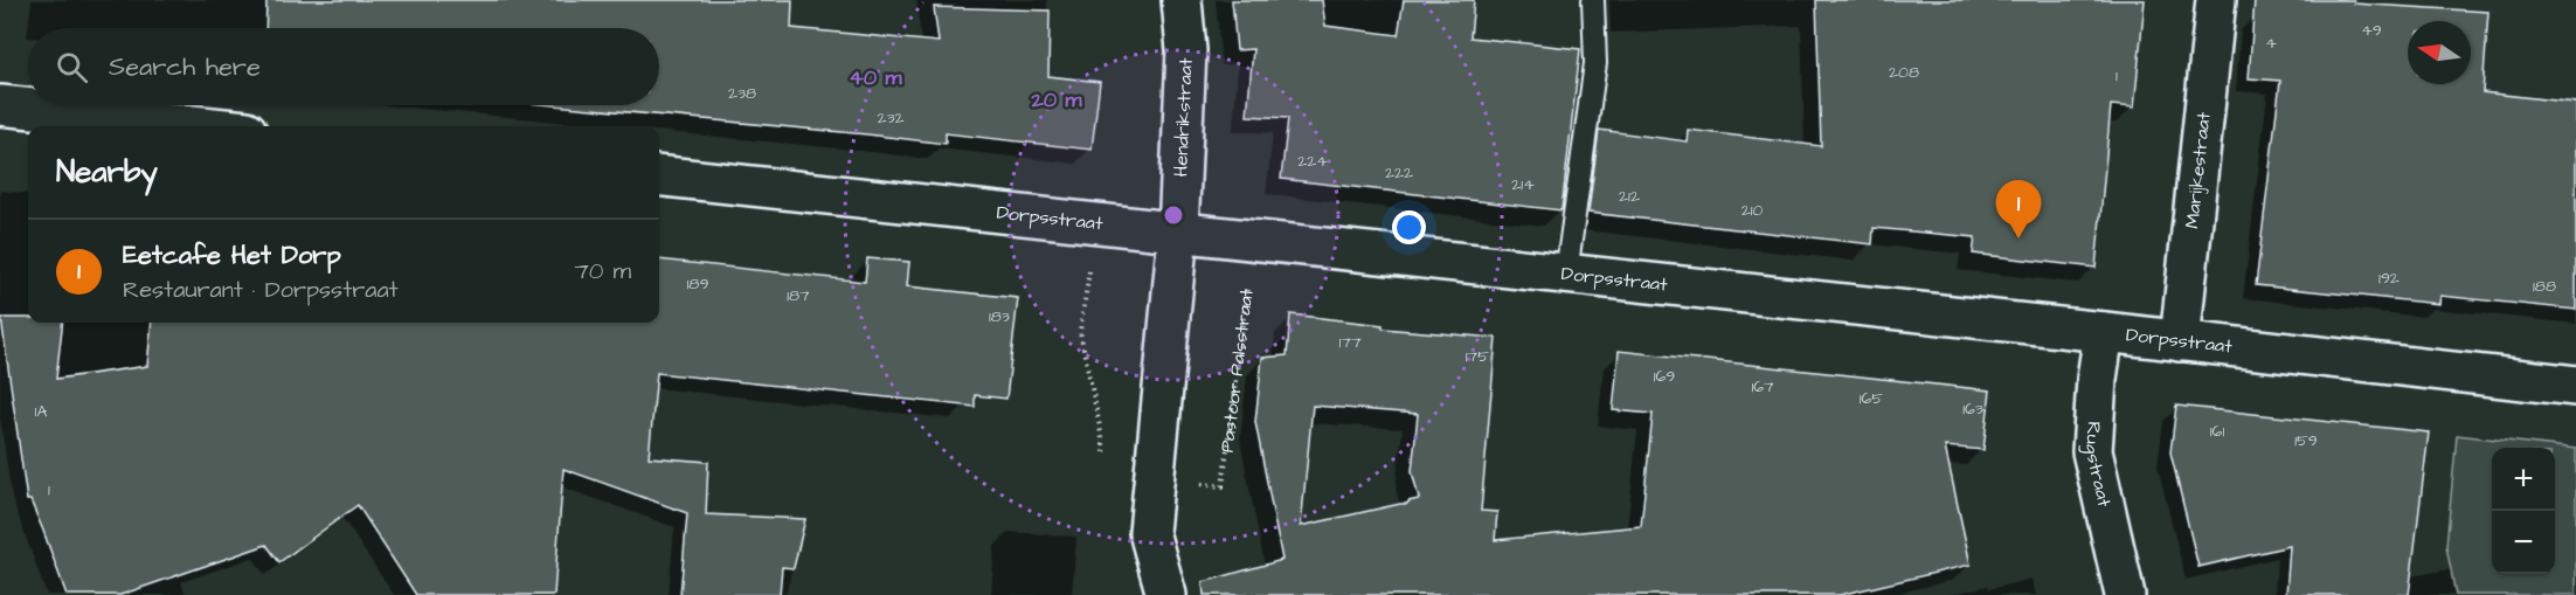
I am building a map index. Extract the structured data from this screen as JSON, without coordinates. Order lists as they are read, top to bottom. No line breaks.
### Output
{"streets":{"street":["Hendrikstraat","Marijkestraat","Dorpsstraat","Rugstraat"],"path":["Pastoor Palsstraat"]},"crossings":[["Hendrikstraat","Dorpsstraat"],["Marijkestraat","Dorpsstraat"],["Dorpsstraat","Pastoor Palsstraat"],["Dorpsstraat","Rugstraat"]],"house_numbers":["49","4","208","1","238","232","224","222","214","212","210","192","189","188","187","183","177","175","169","167","165","163","1A","161","159","1"],"north":"left","page":{"search":"Search here","heading":"Nearby","pins":"1","list":[{"mark":"1","name":"Eetcafe Het Dorp","note":"Restaurant · Dorpsstraat","value":"70 m"}],"map_buttons":["+","−"]},"rings":["40 m","20 m"]}
